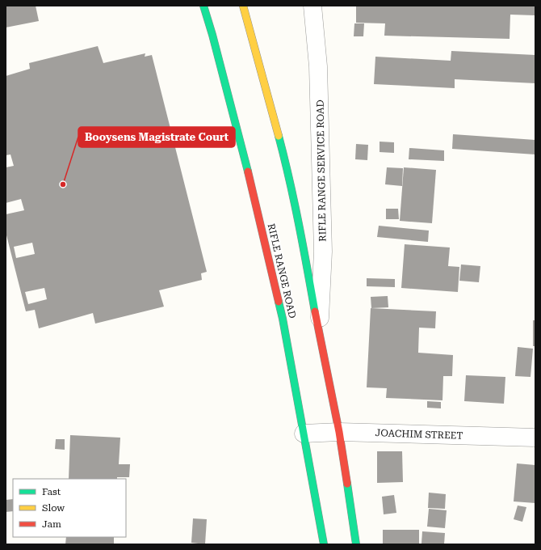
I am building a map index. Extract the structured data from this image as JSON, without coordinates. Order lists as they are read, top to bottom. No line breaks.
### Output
{"streets":{"main road":["RIFLE RANGE ROAD"],"street":["RIFLE RANGE SERVICE ROAD","JOACHIM STREET"]},"crossings":[["RIFLE RANGE ROAD","JOACHIM STREET"]],"places":["Booysens Magistrate Court"],"legend":["Fast","Slow","Jam"]}
